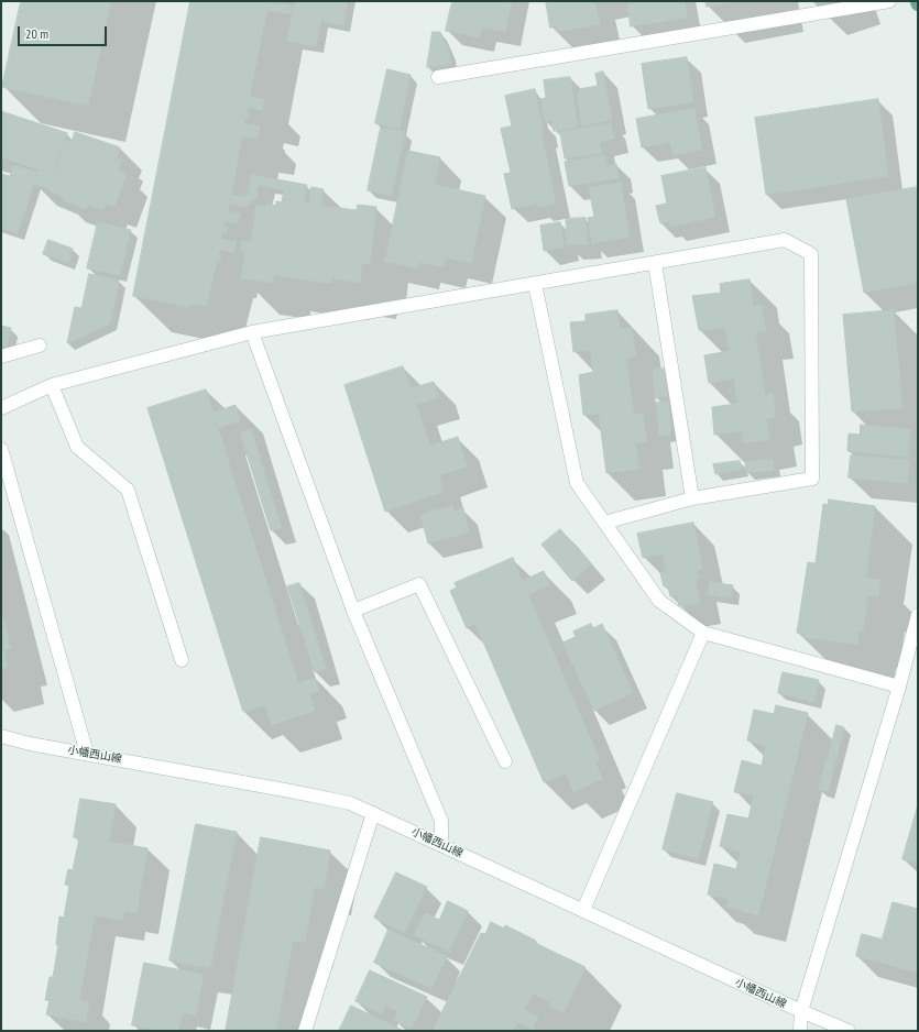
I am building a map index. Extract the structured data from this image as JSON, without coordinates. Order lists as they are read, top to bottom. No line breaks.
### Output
{"streets":{"street":["小幡西山線"]},"scale_bar":"20 m"}
